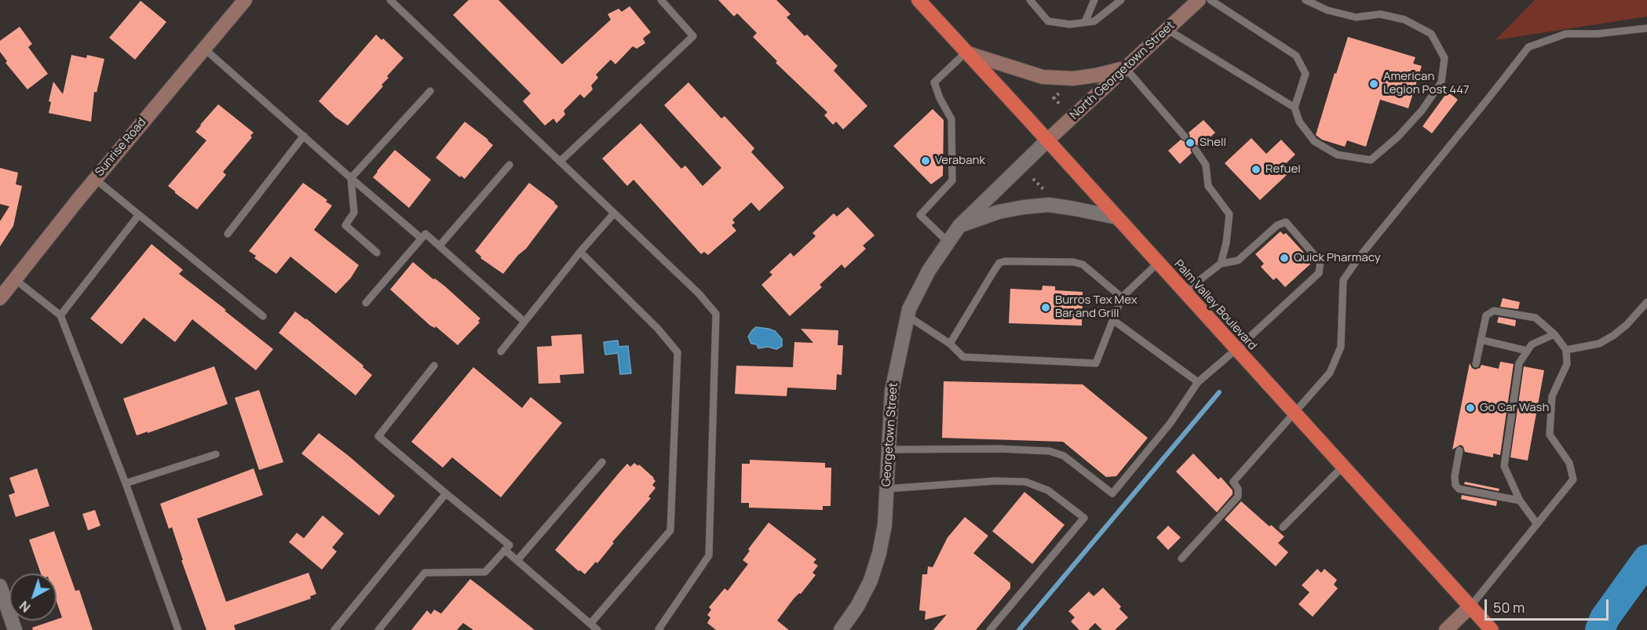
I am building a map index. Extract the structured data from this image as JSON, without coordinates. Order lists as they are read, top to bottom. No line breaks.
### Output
{"streets":{"highway":["Palm Valley Boulevard"],"street":["North Georgetown Street","Sunrise Road","Georgetown Street"]},"crossings":[["North Georgetown Street","Palm Valley Boulevard"],["North Georgetown Street","Georgetown Street"],["Palm Valley Boulevard","Georgetown Street"]],"places":["American Legion Post 447","Shell","Verabank","Refuel","Quick Pharmacy","Burros Tex Mex Bar and Grill","Go Car Wash"],"scale_bar":"50 m","north":"bottom left"}
